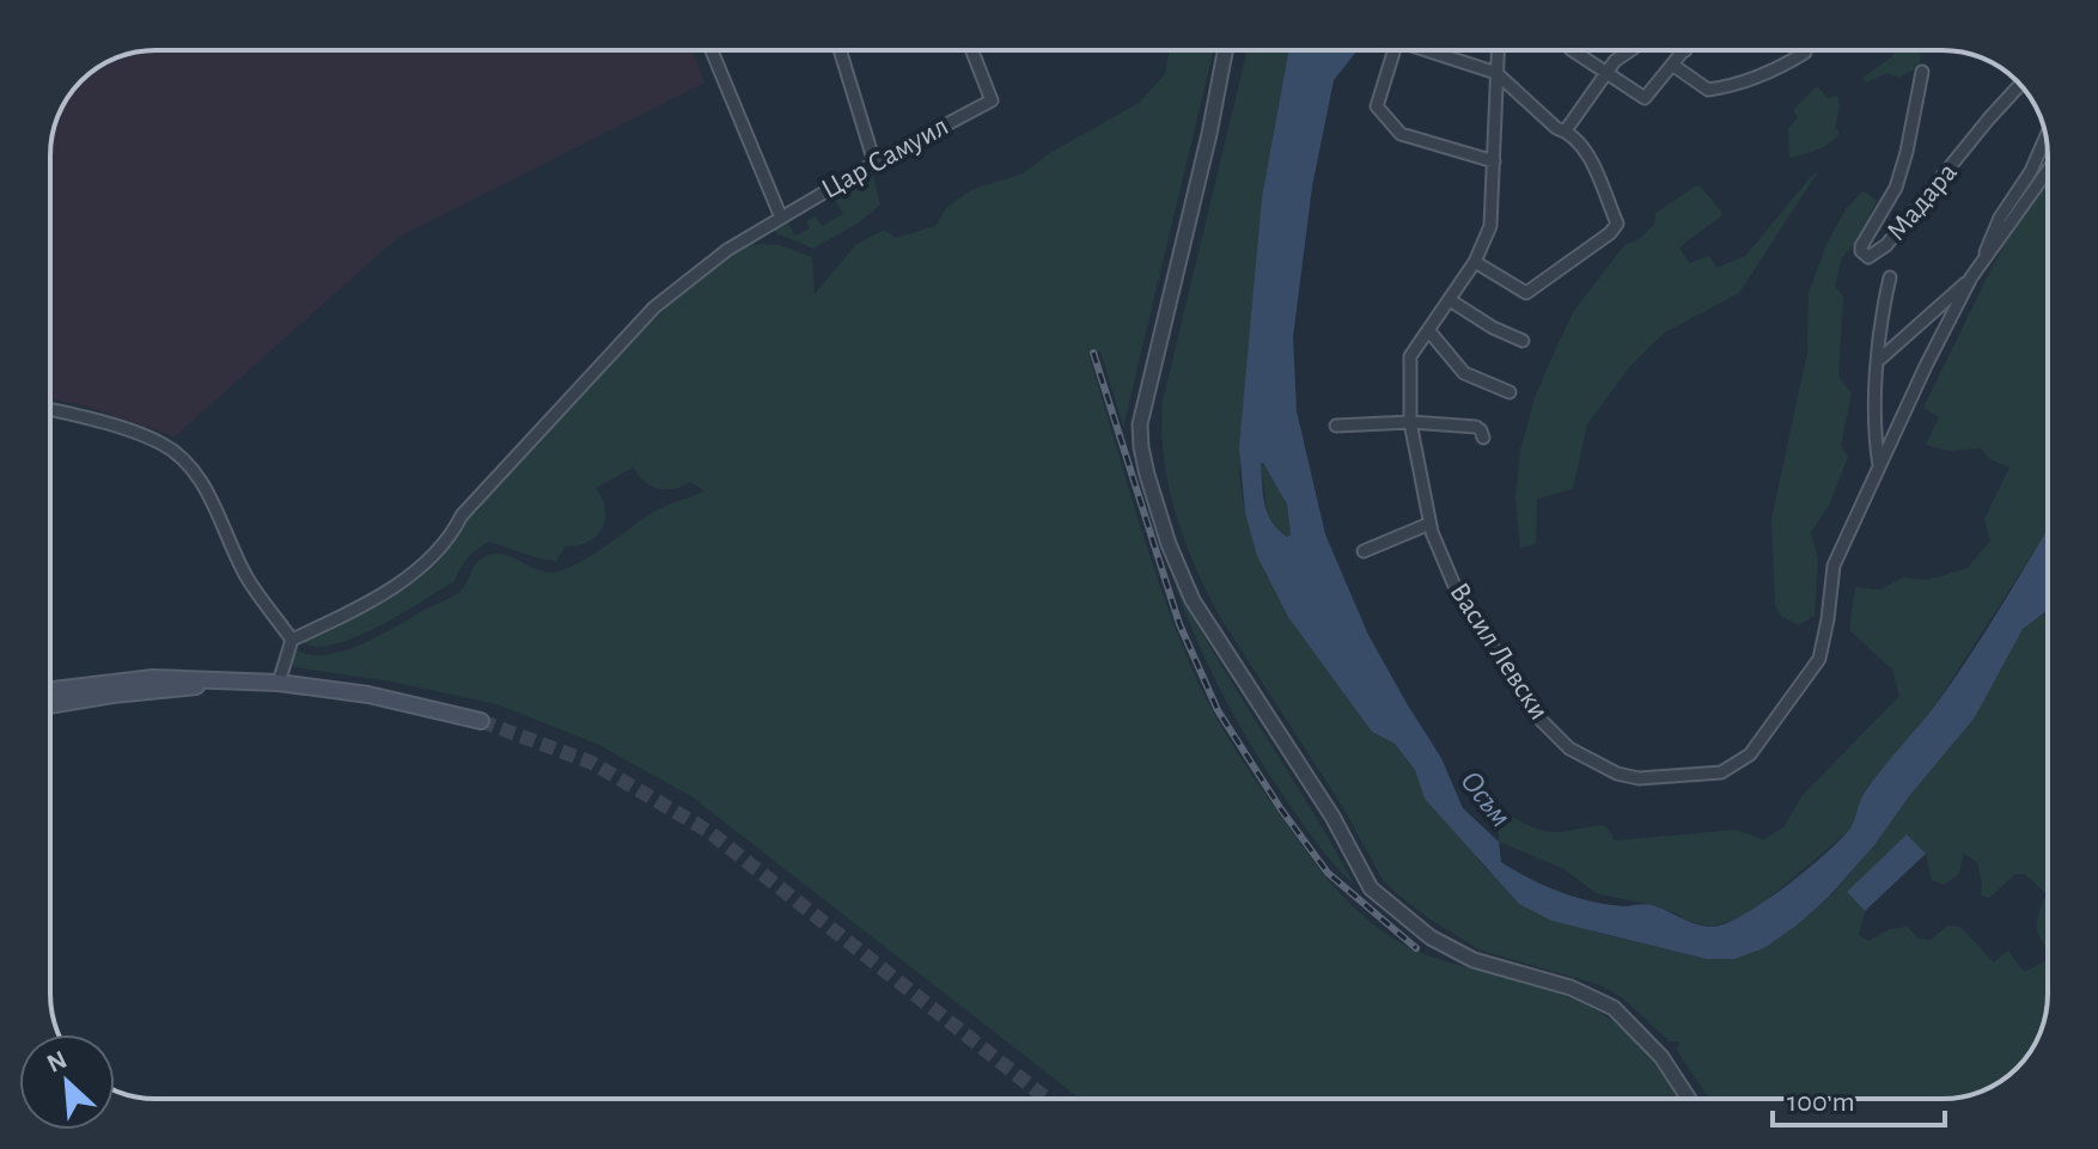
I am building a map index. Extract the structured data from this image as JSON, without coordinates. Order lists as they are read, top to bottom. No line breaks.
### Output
{"streets":{"street":["Цар Самуил","Мадара","Васил Левски"]},"water":["Осъм"],"scale_bar":"100 m","north":"top left"}
